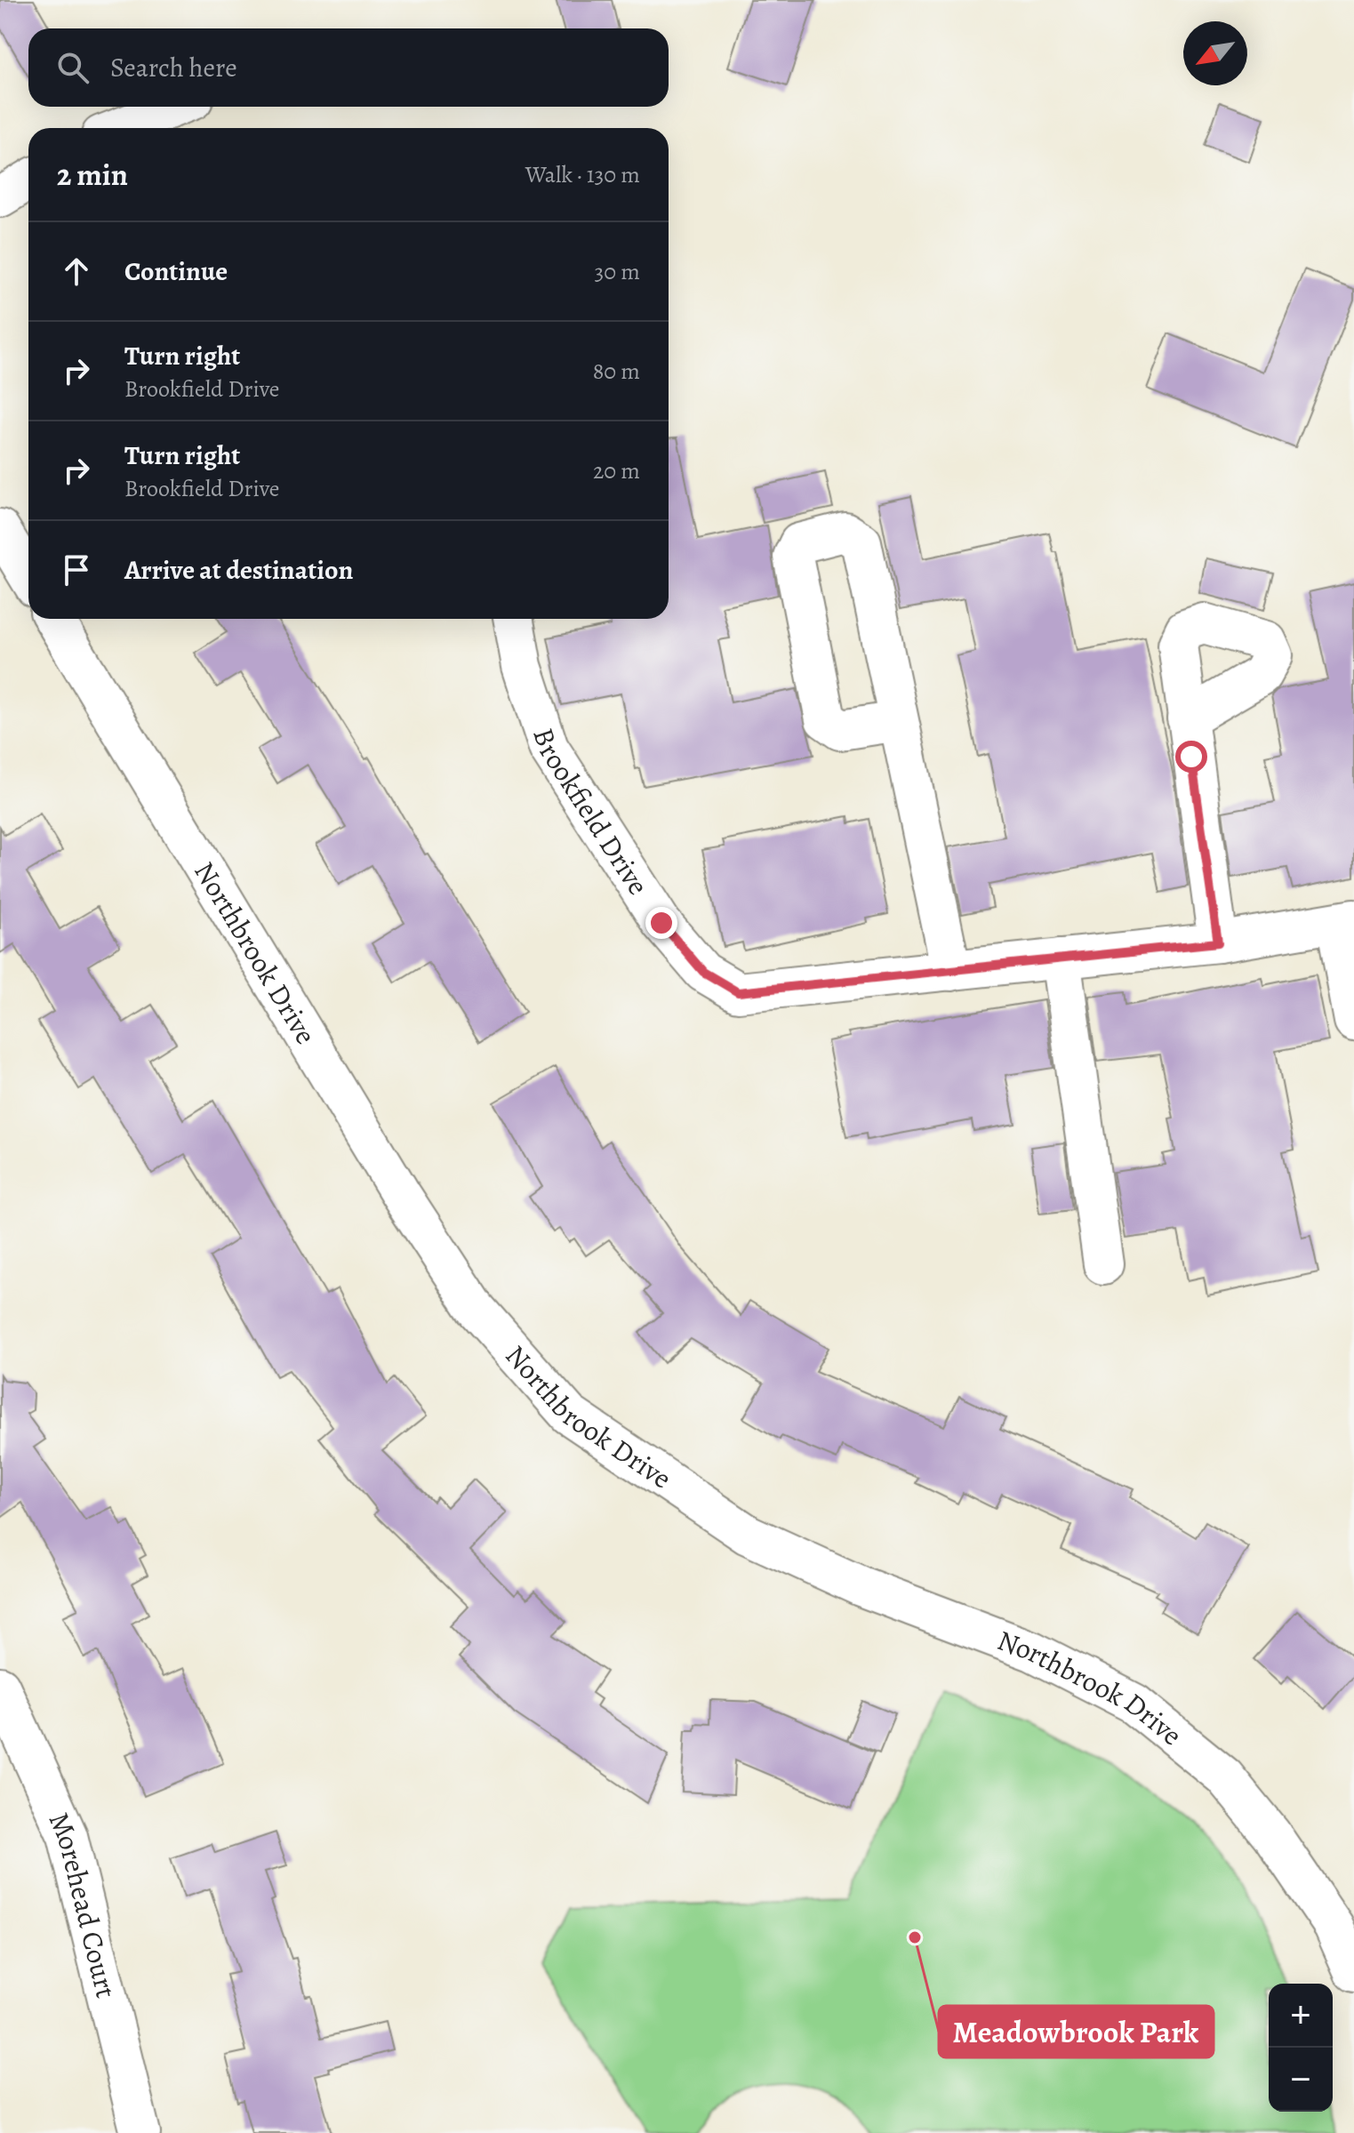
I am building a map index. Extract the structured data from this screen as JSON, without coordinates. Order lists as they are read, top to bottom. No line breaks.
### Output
{"streets":{"street":["Brookfield Drive","Northbrook Drive","Morehead Court"]},"places":["Meadowbrook Park"],"north":"bottom left","page":{"search":"Search here","heading":["2 min","Walk · 130 m"],"list":[["Continue","30 m"],["Turn right","Brookfield Drive","80 m"],["Turn right","Brookfield Drive","20 m"],"Arrive at destination"],"map_buttons":["+","−"]}}
